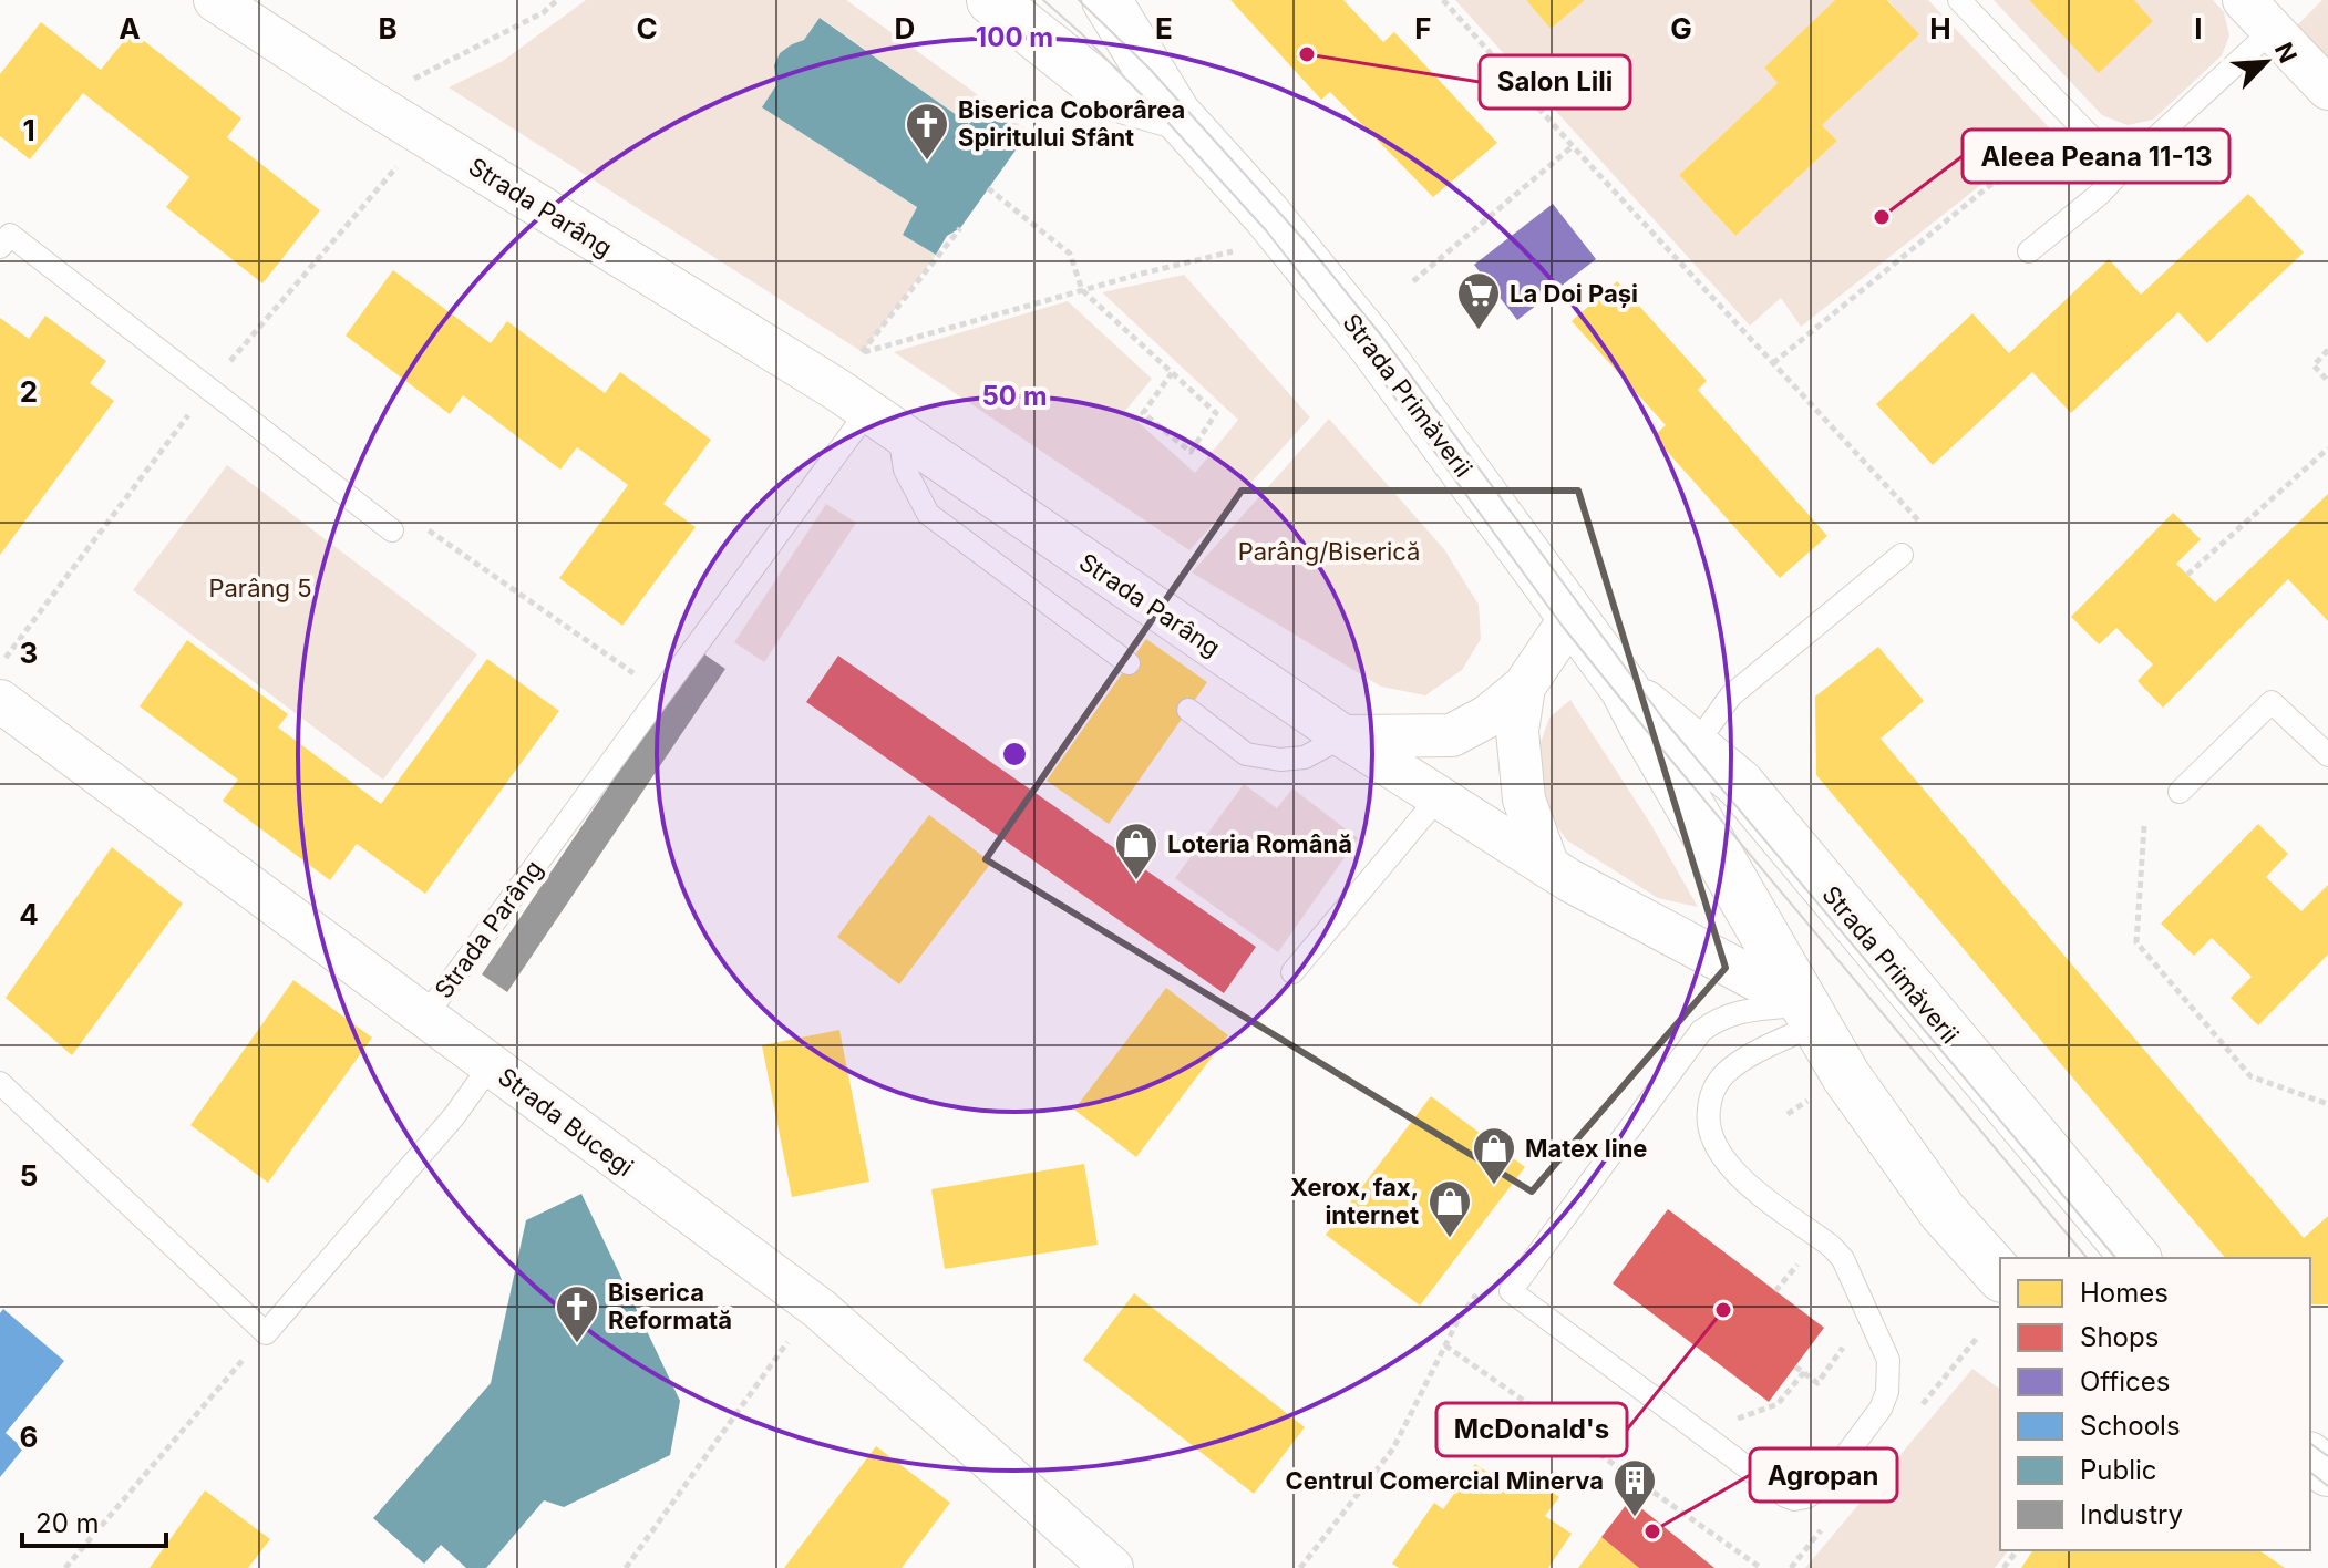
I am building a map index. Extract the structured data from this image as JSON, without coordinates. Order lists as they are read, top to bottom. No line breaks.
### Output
{"streets":{"main road":["Strada Primăverii"],"street":["Strada Parâng","Strada Bucegi"]},"crossings":[["Strada Parâng","Strada Primăverii"],["Strada Parâng","Strada Bucegi"]],"parks":["Parâng/Biserică","Parâng 5"],"places":{"other":["Salon Lili","Aleea Peana 11-13","McDonald's","Agropan"],"church":["Biserica Coborârea Spiritului Sfânt","Biserica Reformată"],"supermarket":["La Doi Pași"],"shop":["Loteria Română","Matex line","Xerox, fax, internet"],"building":["Centrul Comercial Minerva"]},"legend":["Homes","Shops","Offices","Schools","Public","Industry"],"scale_bar":"20 m","north":"top right","grid":{"columns":["A","B","C","D","E","F","G","H","I"],"rows":["1","2","3","4","5","6"]},"rings":["100 m","50 m"]}
